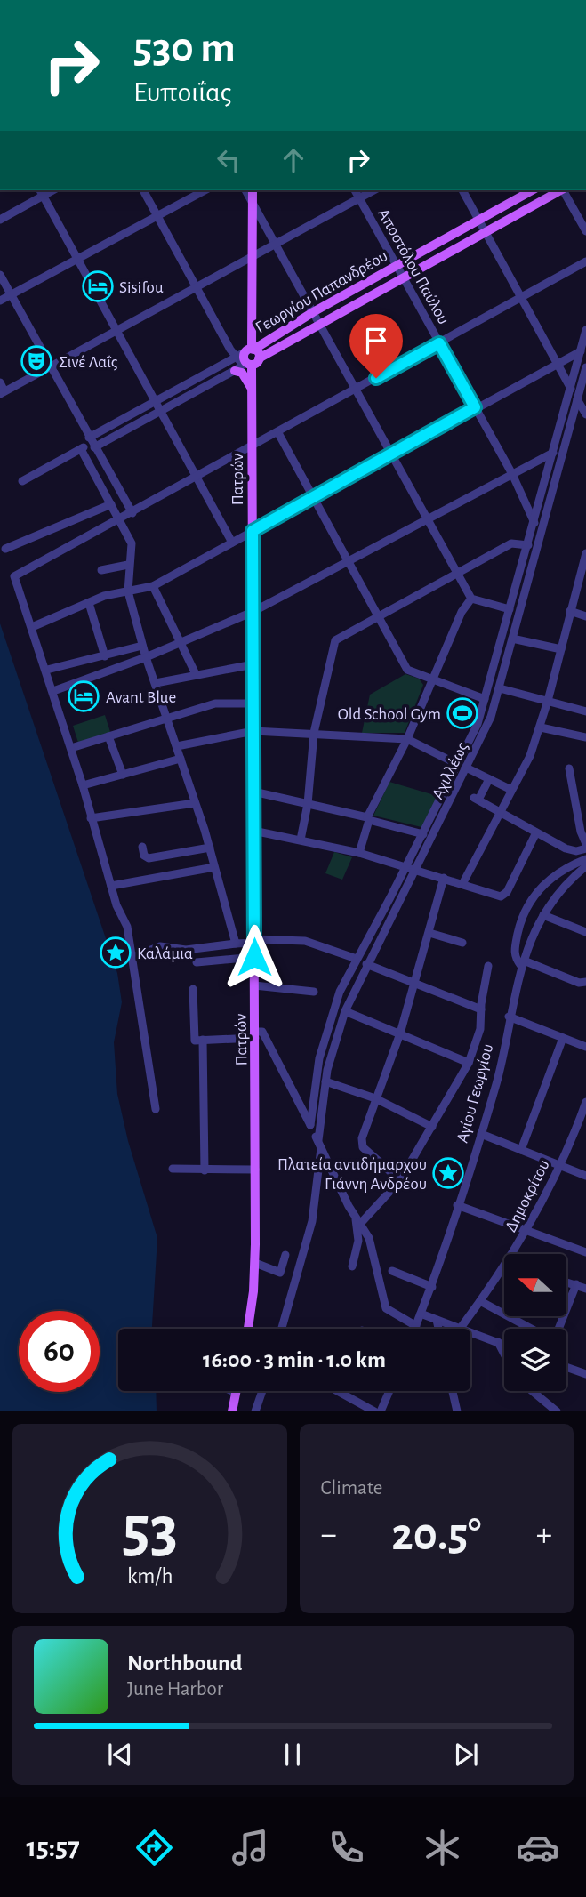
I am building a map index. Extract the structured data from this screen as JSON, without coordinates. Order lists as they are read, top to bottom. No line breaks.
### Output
{"streets":{"main road":["Γεωργίου Παπανδρέου","Πατρών"],"street":["Αποστόλου Παύλου","Αχιλλέως","Αγίου Γεωργίου","Δημοκρίτου"]},"crossings":[["Αποστόλου Παύλου","Γεωργίου Παπανδρέου"],["Αποστόλου Παύλου","Αχιλλέως"],["Γεωργίου Παπανδρέου","Πατρών"]],"places":{"hotel":["Sisifou","Avant Blue"],"theatre":["Σινέ Λαΐς"],"sports":["Old School Gym"],"place":["Καλάμια","Πλατεία αντιδήμαρχου Γιάννη Ανδρέου"]},"north":"left","page":{"turn":["530 m","Ευποιΐας"],"limit":"60","trip":"16:00 · 3 min · 1.0 km","tile":"Climate","heat":["−","20.5°","+"],"song":["Northbound","June Harbor"],"tabs":"15:57","gauge":["53","km/h"]}}
